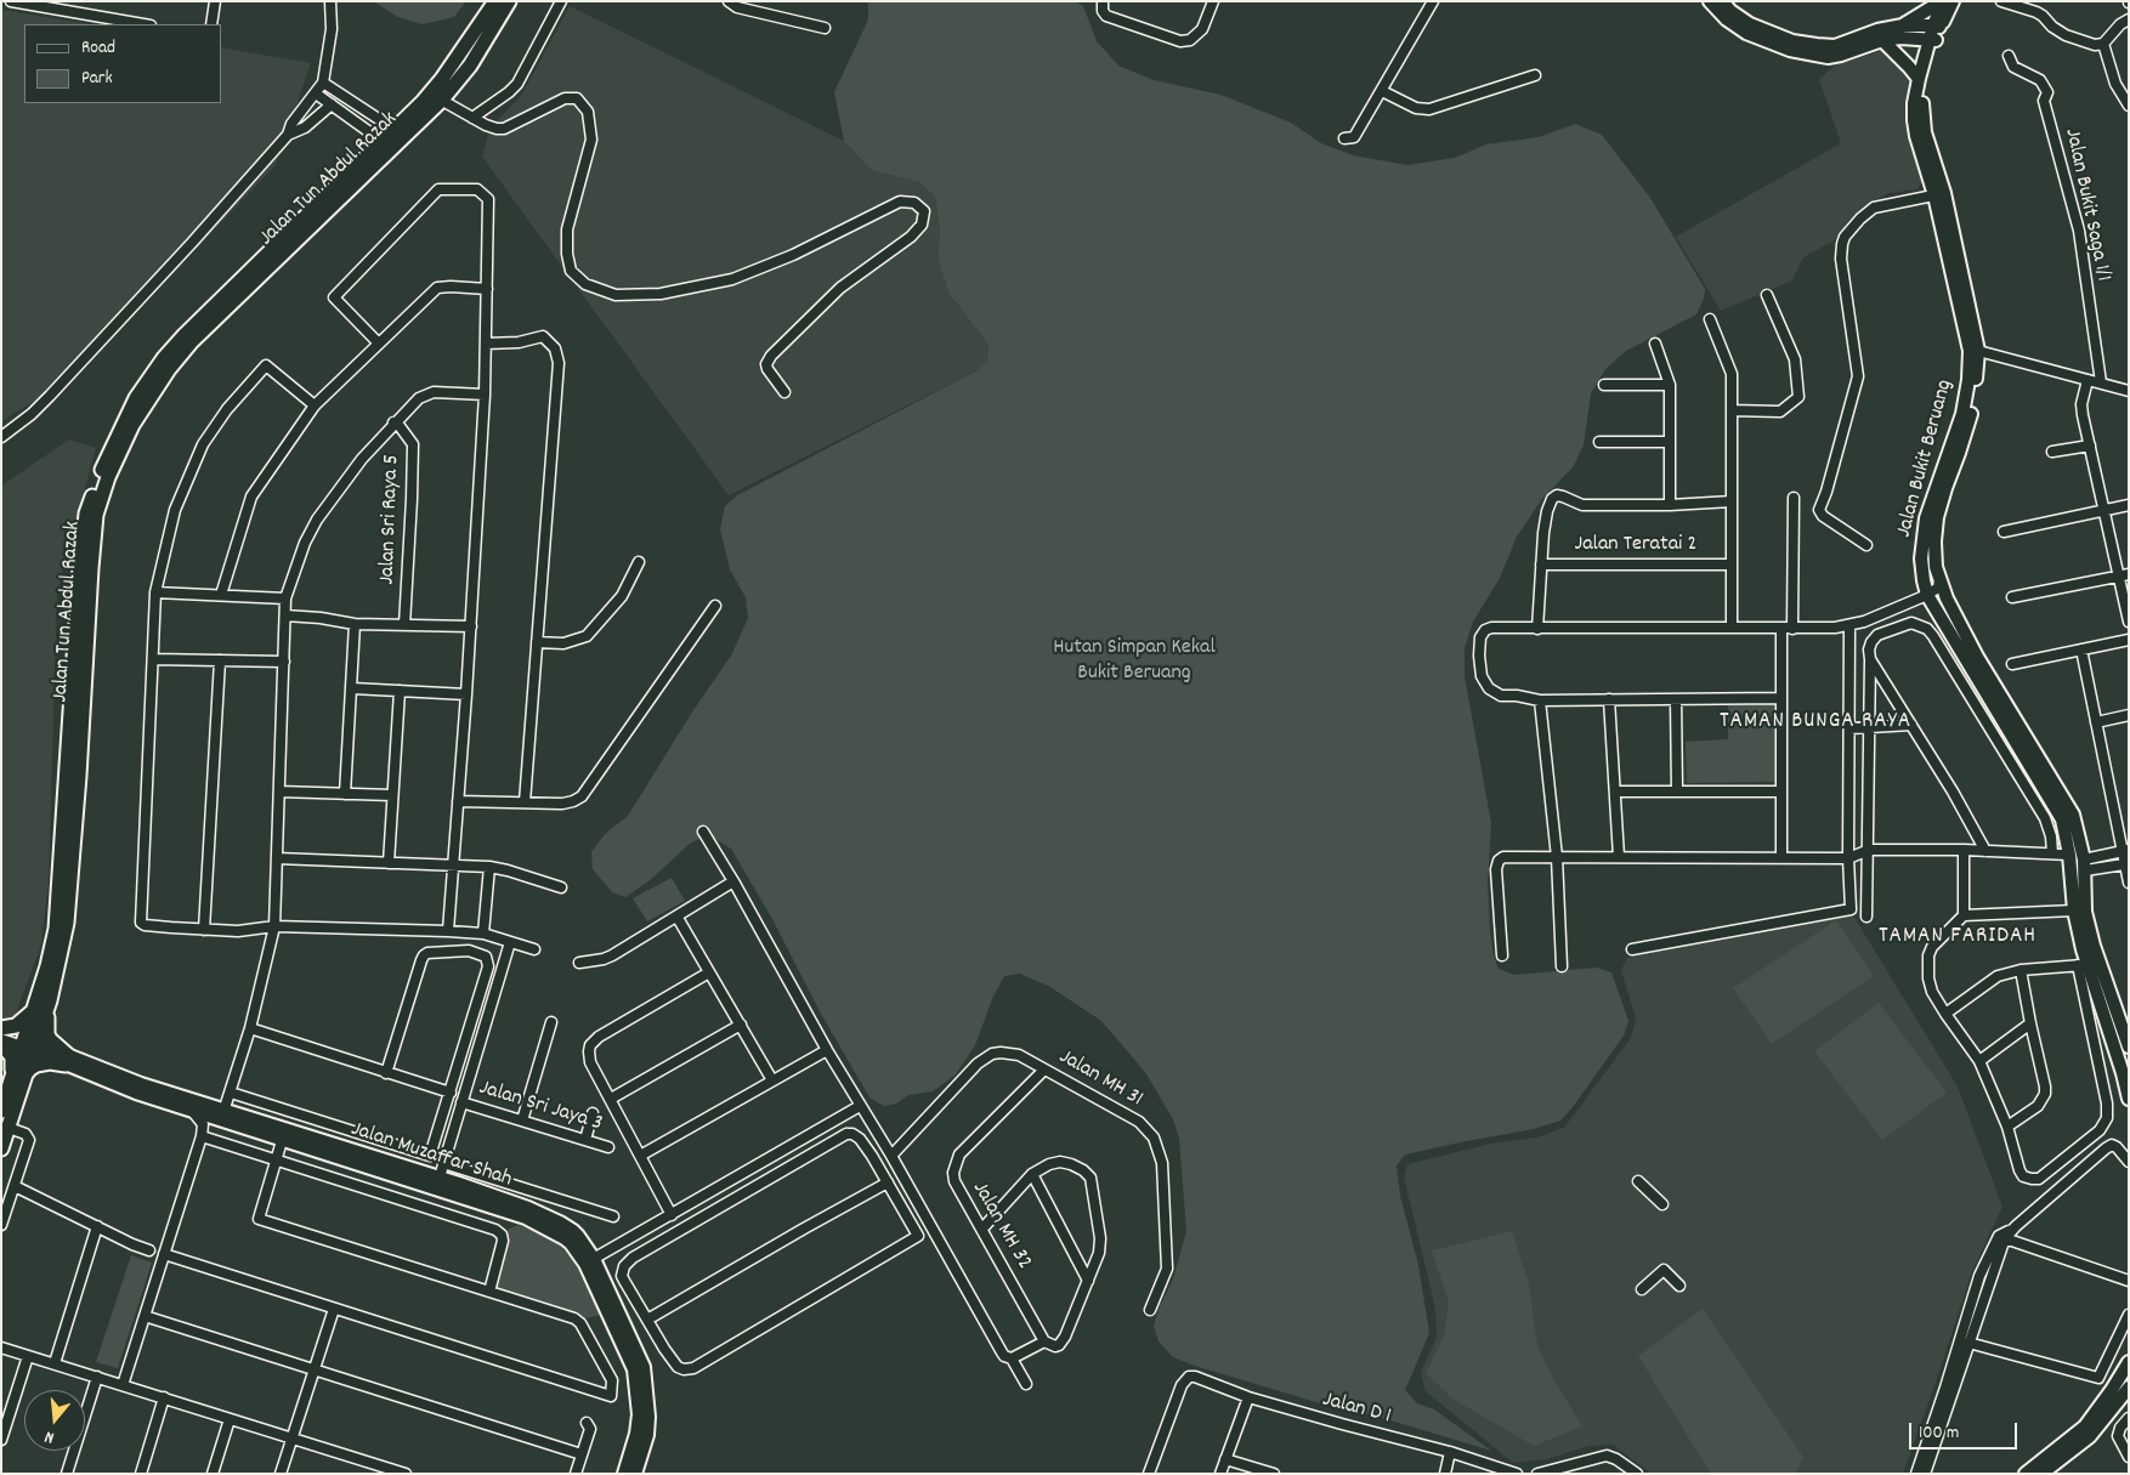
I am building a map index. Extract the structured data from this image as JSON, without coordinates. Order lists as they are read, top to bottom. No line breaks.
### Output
{"streets":{"highway":["Jalan Tun Abdul Razak"],"main road":["Jalan Bukit Beruang","Jalan Muzaffar Shah"],"street":["Jalan Bukit Saga 1/1","Jalan Sri Raya 5","Jalan Teratai 2","Jalan MH 31","Jalan Sri Jaya 3","Jalan MH 32","Jalan D 1"]},"crossings":[["Jalan Tun Abdul Razak","Jalan Muzaffar Shah"],["Jalan MH 31","Jalan MH 32"]],"districts":["TAMAN BUNGA RAYA","TAMAN FARIDAH"],"parks":["Hutan Simpan Kekal Bukit Beruang"],"legend":["Road","Park"],"scale_bar":"100 m","north":"bottom"}
